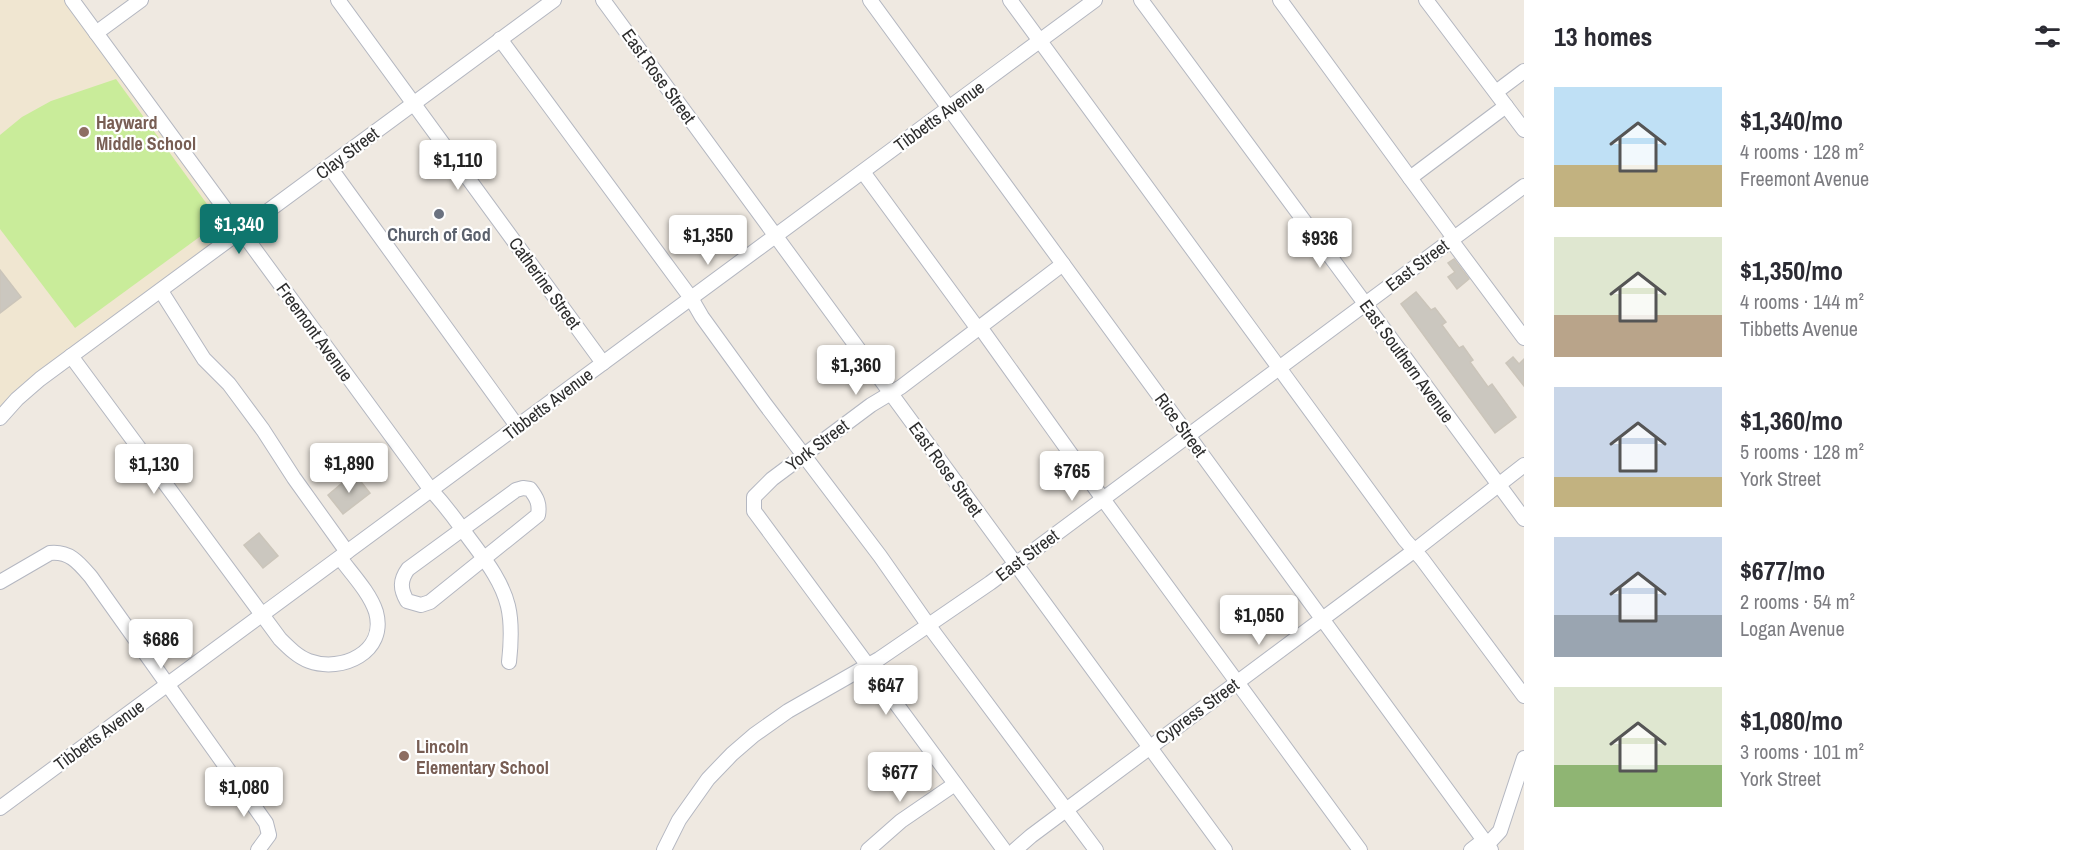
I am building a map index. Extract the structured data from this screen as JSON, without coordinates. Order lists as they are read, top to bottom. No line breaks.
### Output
{"streets":{"street":["East Rose Street","Tibbetts Avenue","Clay Street","East Street","Catherine Street","Freemont Avenue","East Southern Avenue","Rice Street","York Street","Cypress Street"]},"crossings":[["East Rose Street","Tibbetts Avenue"],["East Rose Street","East Street"],["East Rose Street","York Street"],["East Rose Street","Cypress Street"],["Tibbetts Avenue","Catherine Street"],["Tibbetts Avenue","Freemont Avenue"],["Tibbetts Avenue","Rice Street"],["Clay Street","Catherine Street"],["Clay Street","Freemont Avenue"],["East Street","East Southern Avenue"],["East Street","Rice Street"],["East Street","York Street"],["East Southern Avenue","Cypress Street"],["Rice Street","York Street"],["Rice Street","Cypress Street"]],"places":["Hayward Middle School","Church of God","Lincoln Elementary School"],"page":{"heading":"13 homes","list":[{"name":"$1,340/mo","note":"4 rooms · 128 m² · Freemont Avenue"},{"name":"$1,350/mo","note":"4 rooms · 144 m² · Tibbetts Avenue"},{"name":"$1,360/mo","note":"5 rooms · 128 m² · York Street"},{"name":"$677/mo","note":"2 rooms · 54 m² · Logan Avenue"},{"name":"$1,080/mo","note":"3 rooms · 101 m² · York Street"}],"price":["$1,110","$1,340","$1,350","$936","$1,360","$1,890","$1,130","$765","$1,050","$686","$647","$677","$1,080"]}}
